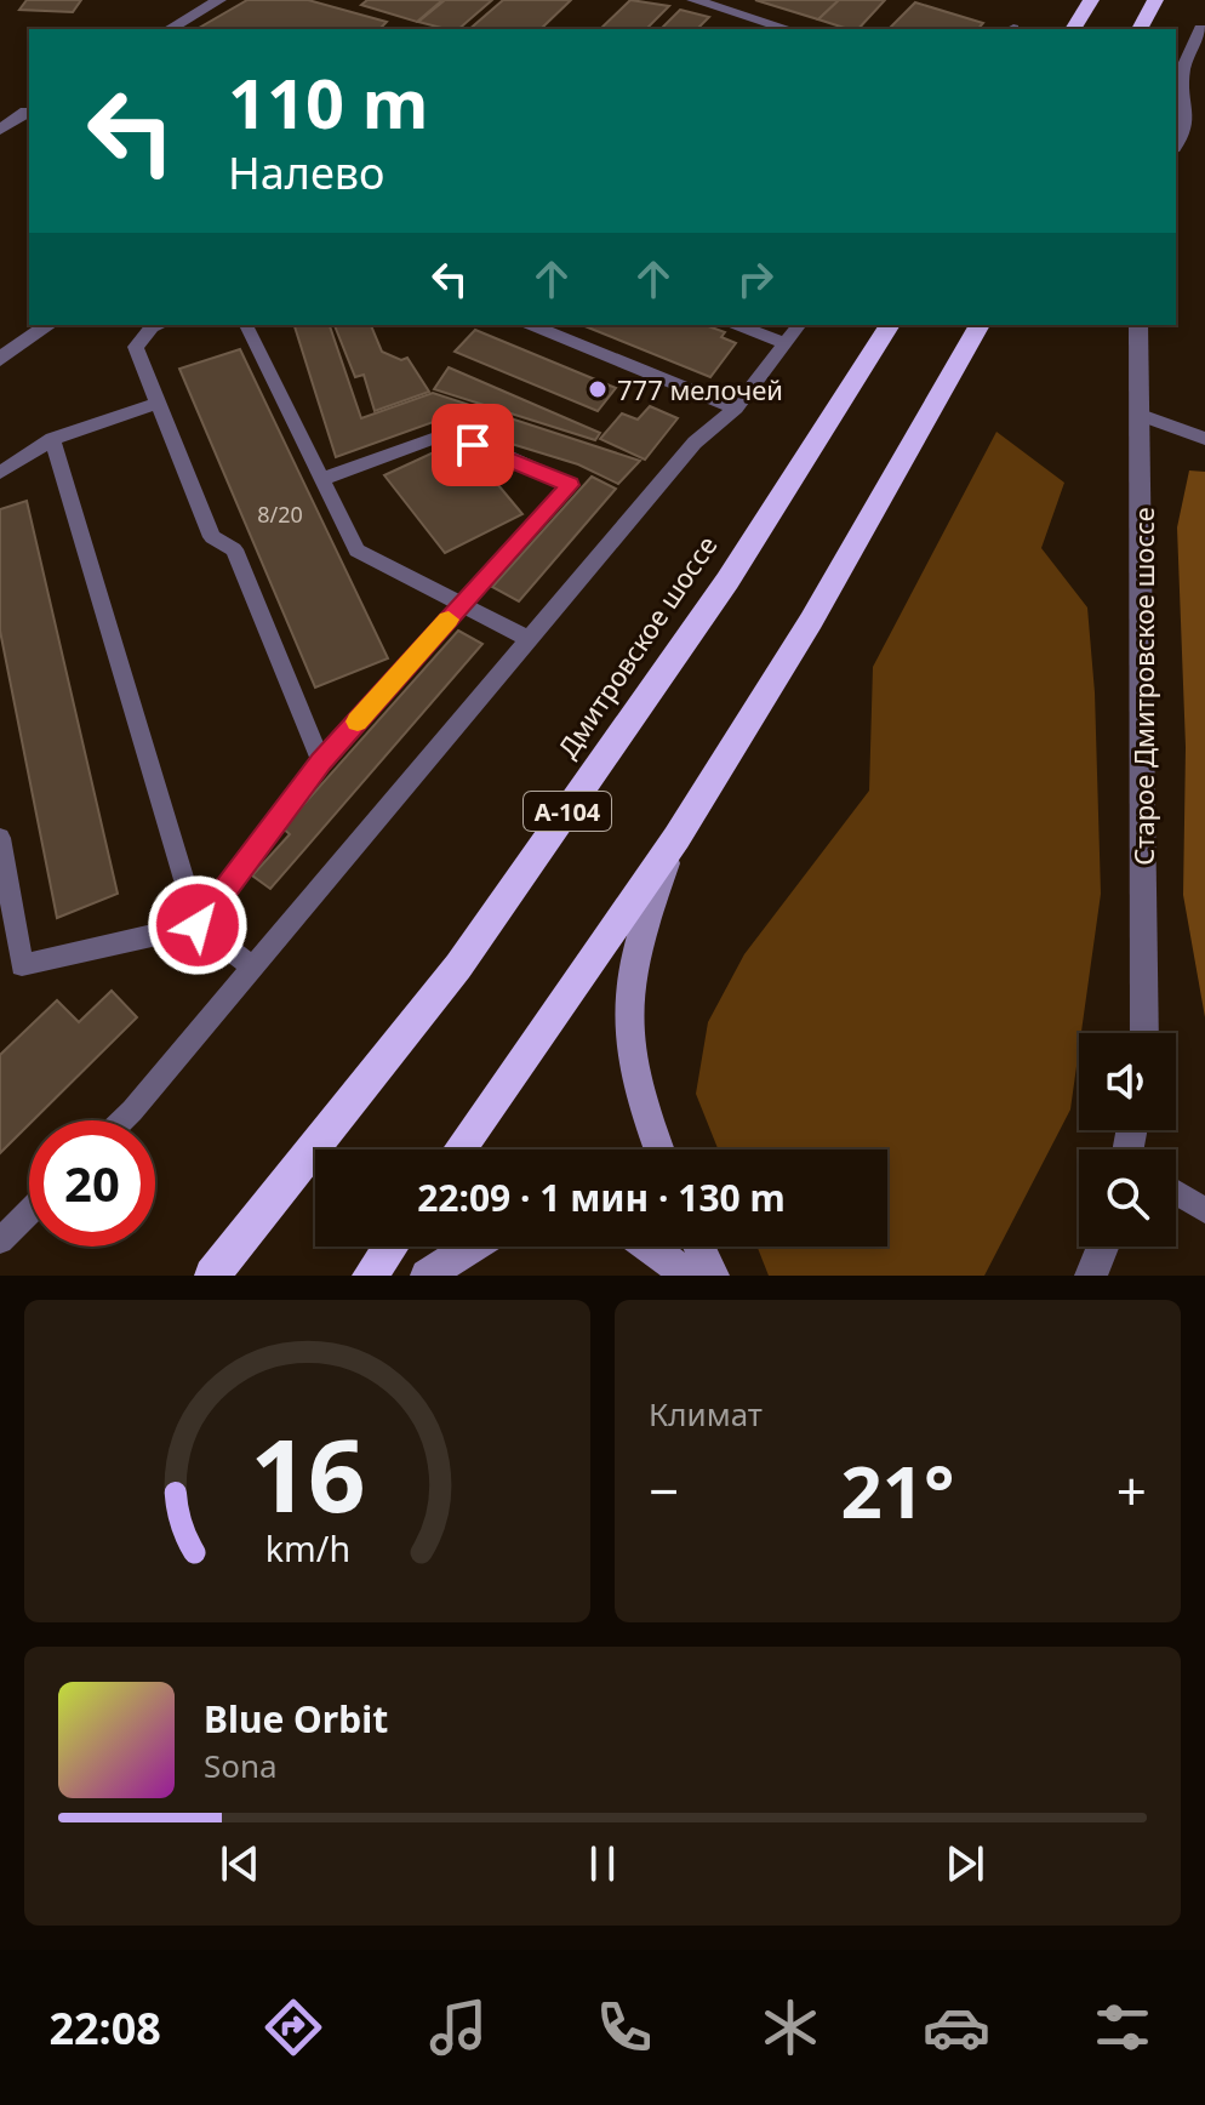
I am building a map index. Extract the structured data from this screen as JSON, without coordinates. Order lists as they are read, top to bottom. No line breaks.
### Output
{"streets":{"highway":["Дмитровское шоссе","А-104"],"street":["Старое Дмитровское шоссе"]},"places":["777 мелочей"],"house_numbers":["8/20"],"page":{"turn":["110 m","Налево"],"limit":"20","trip":"22:09 · 1 мин · 130 m","tile":"Климат","heat":["−","21°","+"],"song":["Blue Orbit","Sona"],"tabs":"22:08","gauge":["16","km/h"]}}
